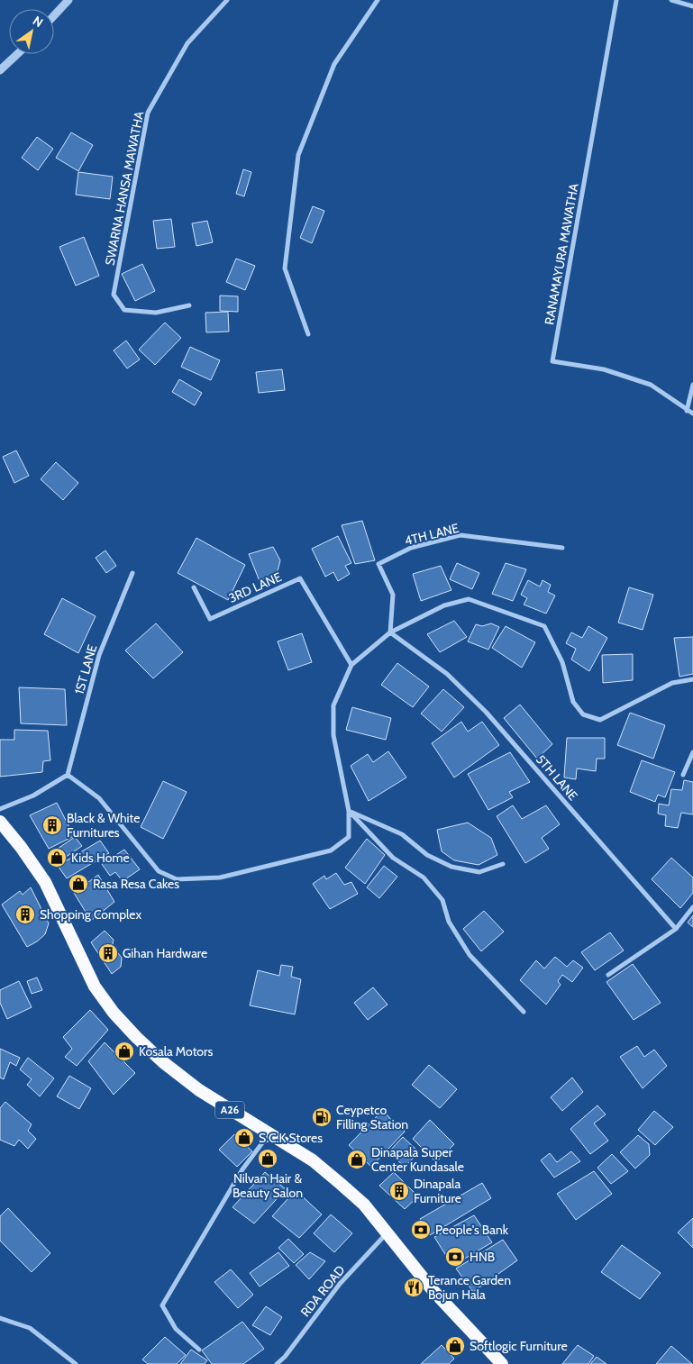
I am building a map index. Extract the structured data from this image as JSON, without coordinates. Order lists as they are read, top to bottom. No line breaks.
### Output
{"streets":{"highway":["A26"],"street":["SWARNA HANSA MAWATHA","RANAMAYURA MAWATHA","4TH LANE","3RD LANE","1ST LANE","5TH LANE","RDA ROAD"]},"crossings":[["4TH LANE","5TH LANE"],["A26","RDA ROAD"]],"places":{"building":["Black & White Furnitures","Shopping Complex","Gihan Hardware","Dinapala Furniture"],"shop":["Kids Home","Rasa Resa Cakes","Kosala Motors","S.C.K Stores","Nilvan Hair & Beauty Salon","Dinapala Super Center Kundasale","Softlogic Furniture"],"fuel station":["Ceypetco Filling Station"],"bank":["People's Bank","HNB"],"restaurant":["Terance Garden Bojun Hala"]},"north":"top right"}
